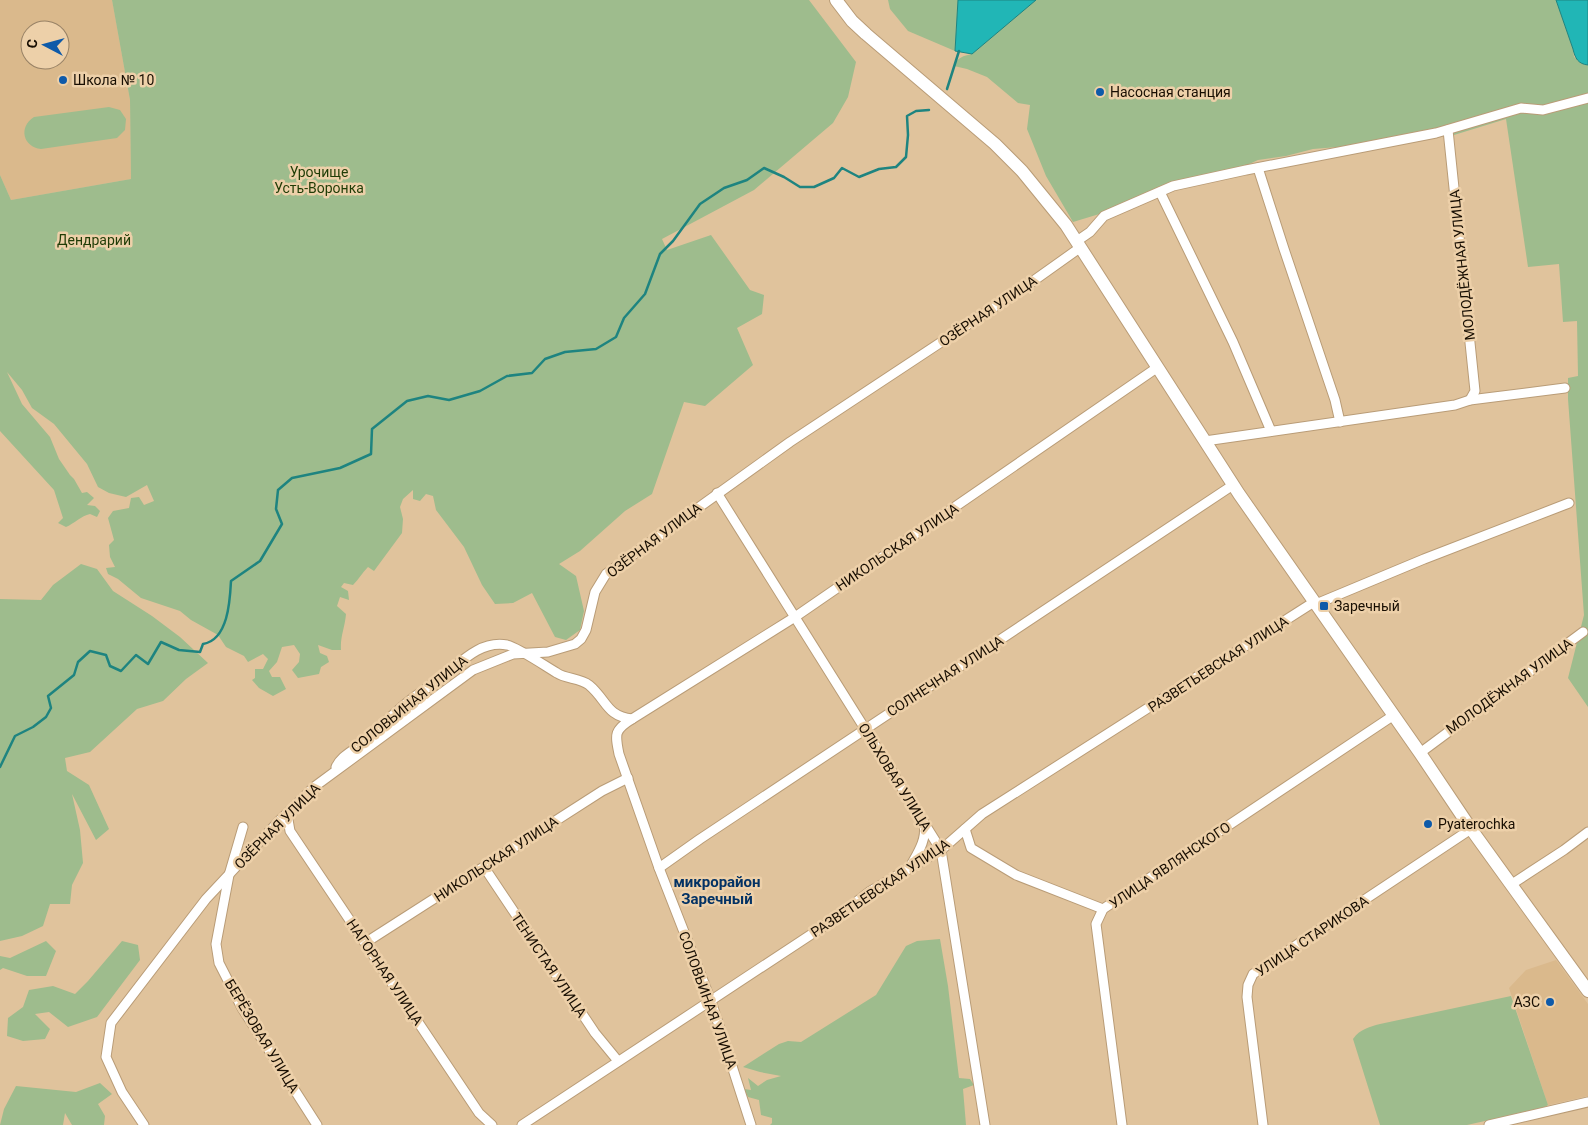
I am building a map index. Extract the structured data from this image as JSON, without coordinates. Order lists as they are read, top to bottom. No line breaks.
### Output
{"streets":{"street":["МОЛОДЁЖНАЯ УЛИЦА","ОЗЁРНАЯ УЛИЦА","НИКОЛЬСКАЯ УЛИЦА","РАЗВЕТЬЕВСКАЯ УЛИЦА","СОЛНЕЧНАЯ УЛИЦА","СОЛОВЬИНАЯ УЛИЦА","ОЛЬХОВАЯ УЛИЦА","УЛИЦА ЯВЛЯНСКОГО","УЛИЦА СТАРИКОВА","ТЕНИСТАЯ УЛИЦА","НАГОРНАЯ УЛИЦА","БЕРЁЗОВАЯ УЛИЦА"]},"crossings":[["ОЗЁРНАЯ УЛИЦА","СОЛОВЬИНАЯ УЛИЦА"],["ОЗЁРНАЯ УЛИЦА","ОЛЬХОВАЯ УЛИЦА"],["ОЗЁРНАЯ УЛИЦА","НАГОРНАЯ УЛИЦА"],["ОЗЁРНАЯ УЛИЦА","БЕРЁЗОВАЯ УЛИЦА"],["НИКОЛЬСКАЯ УЛИЦА","СОЛОВЬИНАЯ УЛИЦА"],["НИКОЛЬСКАЯ УЛИЦА","ОЛЬХОВАЯ УЛИЦА"],["НИКОЛЬСКАЯ УЛИЦА","ТЕНИСТАЯ УЛИЦА"],["НИКОЛЬСКАЯ УЛИЦА","НАГОРНАЯ УЛИЦА"],["РАЗВЕТЬЕВСКАЯ УЛИЦА","СОЛОВЬИНАЯ УЛИЦА"],["РАЗВЕТЬЕВСКАЯ УЛИЦА","ОЛЬХОВАЯ УЛИЦА"],["РАЗВЕТЬЕВСКАЯ УЛИЦА","ТЕНИСТАЯ УЛИЦА"],["СОЛНЕЧНАЯ УЛИЦА","СОЛОВЬИНАЯ УЛИЦА"],["СОЛНЕЧНАЯ УЛИЦА","ОЛЬХОВАЯ УЛИЦА"]],"districts":["микрорайон Заречный"],"parks":["Урочище Усть-Воронка","Дендрарий"],"places":{"other":["Школа № 10","Насосная станция","Pyaterochka","АЗС"],"transit":["Заречный"]},"north":"left"}
